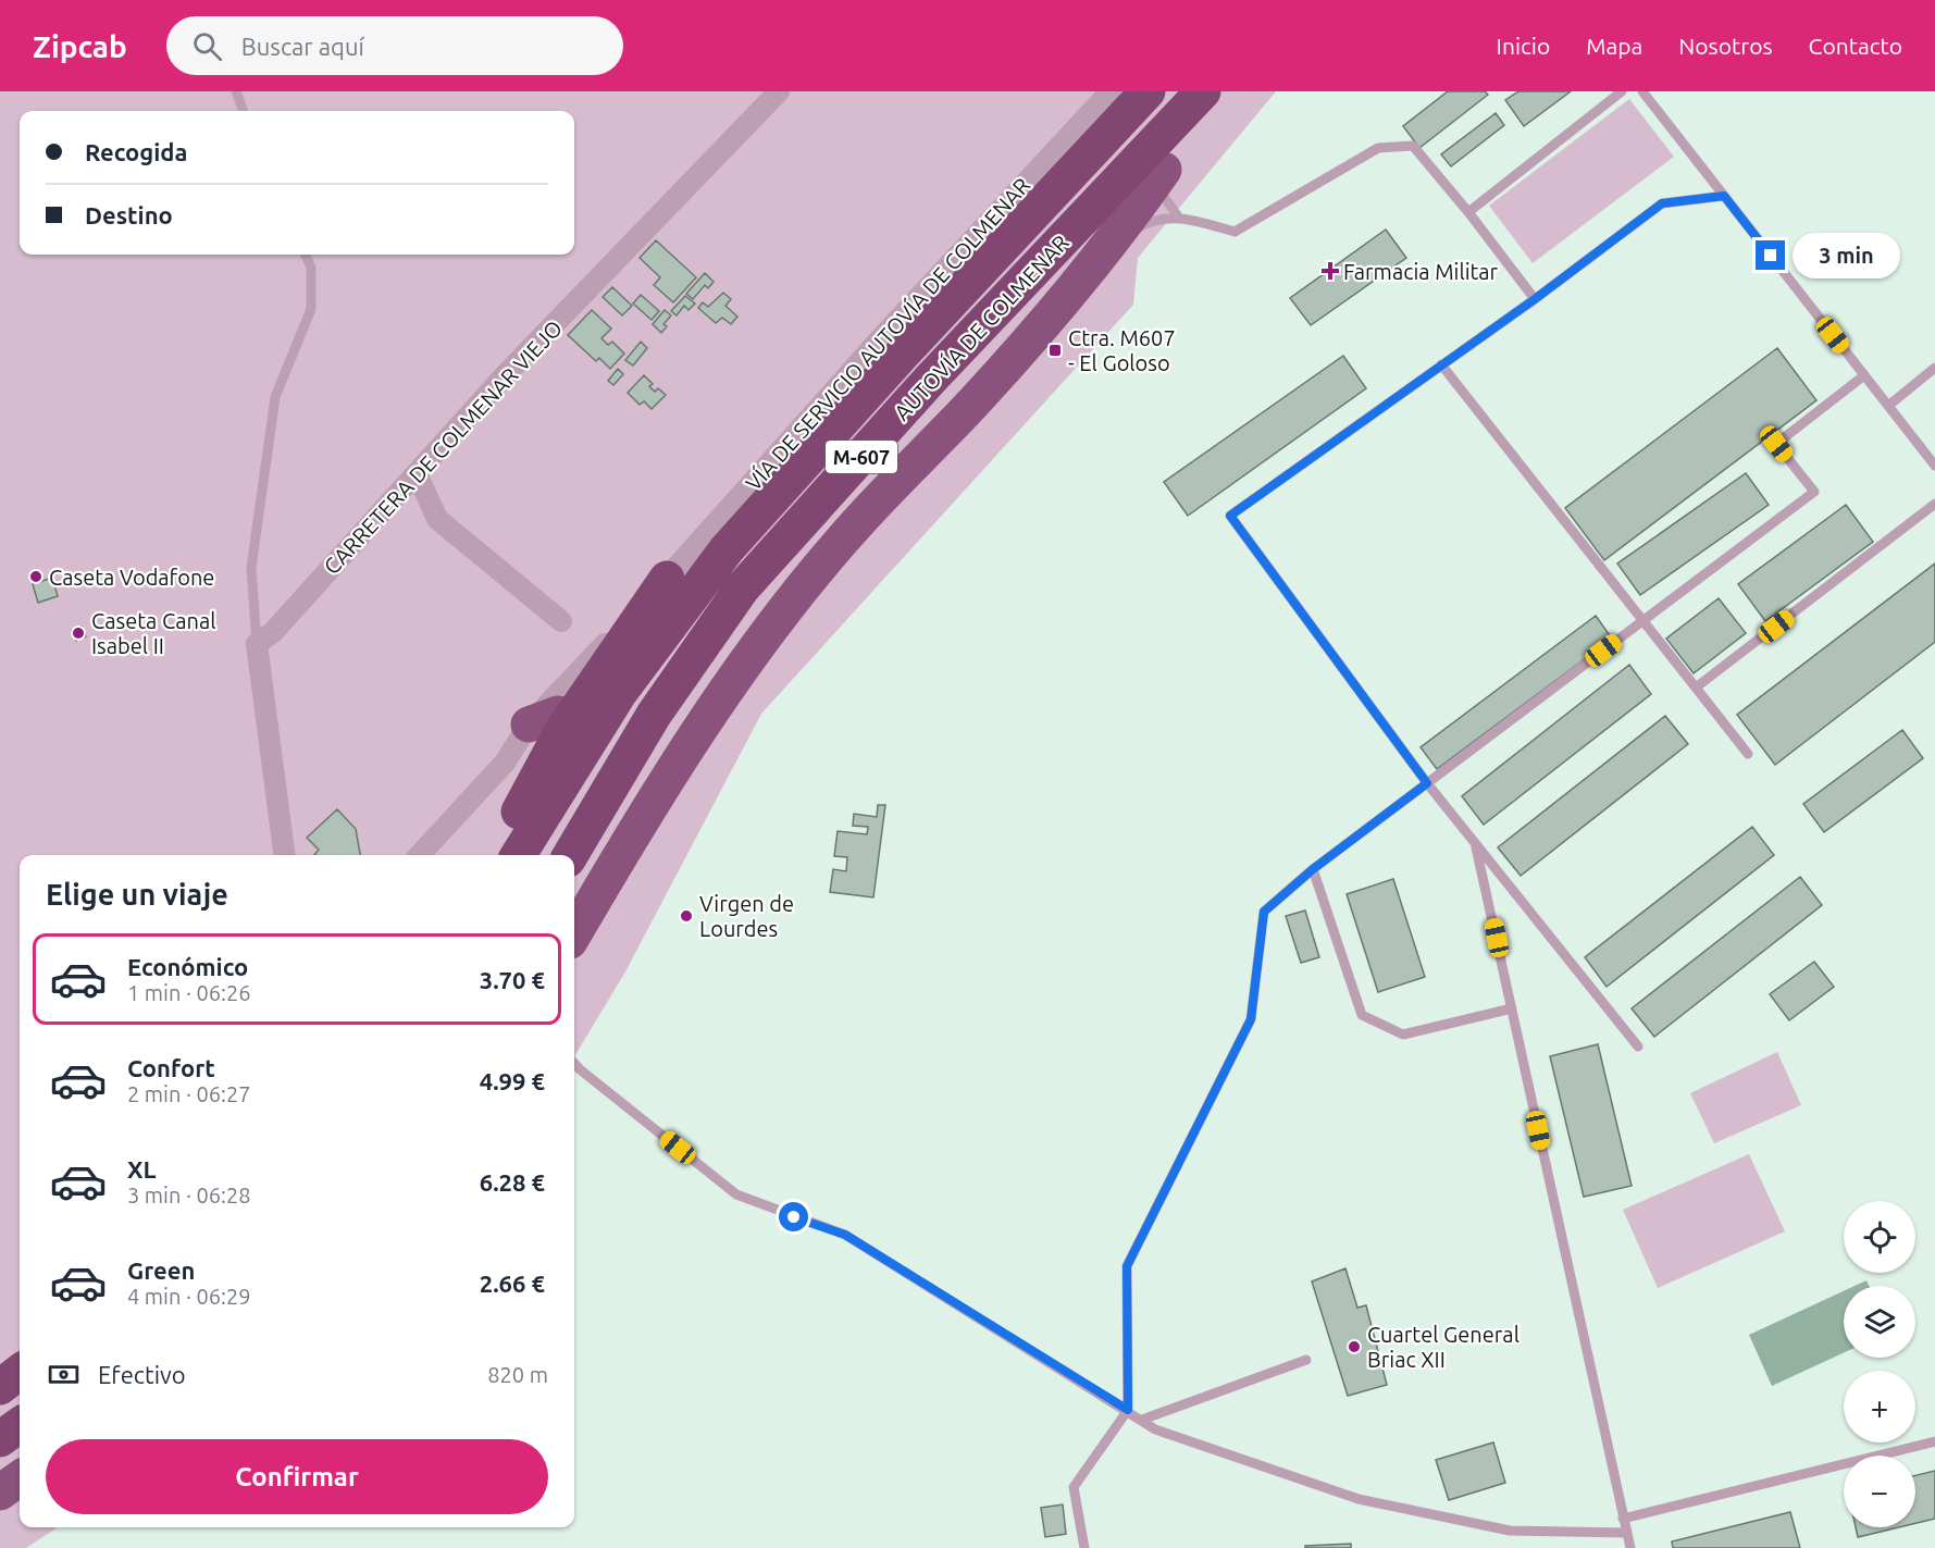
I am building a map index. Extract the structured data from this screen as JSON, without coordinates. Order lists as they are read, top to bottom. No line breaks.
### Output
{"streets":{"highway":["AUTOVÍA DE COLMENAR","M-607"],"street":["VÍA DE SERVICIO AUTOVÍA DE COLMENAR","CARRETERA DE COLMENAR VIEJO"]},"places":{"health":["Farmacia Militar"],"transit":["Ctra. M607 - El Goloso"],"other":["Caseta Vodafone","Caseta Canal Isabel II","Virgen de Lourdes","Cuartel General Briac XII"]},"page":{"header":"Zipcab","search":"Buscar aquí","nav":["Inicio","Mapa","Nosotros","Contacto"],"banner":["Recogida","Destino"],"bubble":"3 min","heading":"Elige un viaje","list":[{"name":"Económico","note":"1 min · 06:26","value":"3.70 €"},{"name":"Confort","note":"2 min · 06:27","value":"4.99 €"},{"name":"XL","note":"3 min · 06:28","value":"6.28 €"},{"name":"Green","note":"4 min · 06:29","value":"2.66 €"}],"map_buttons":["+","−"],"pay":["Efectivo","820 m"],"buttons":"Confirmar"}}
